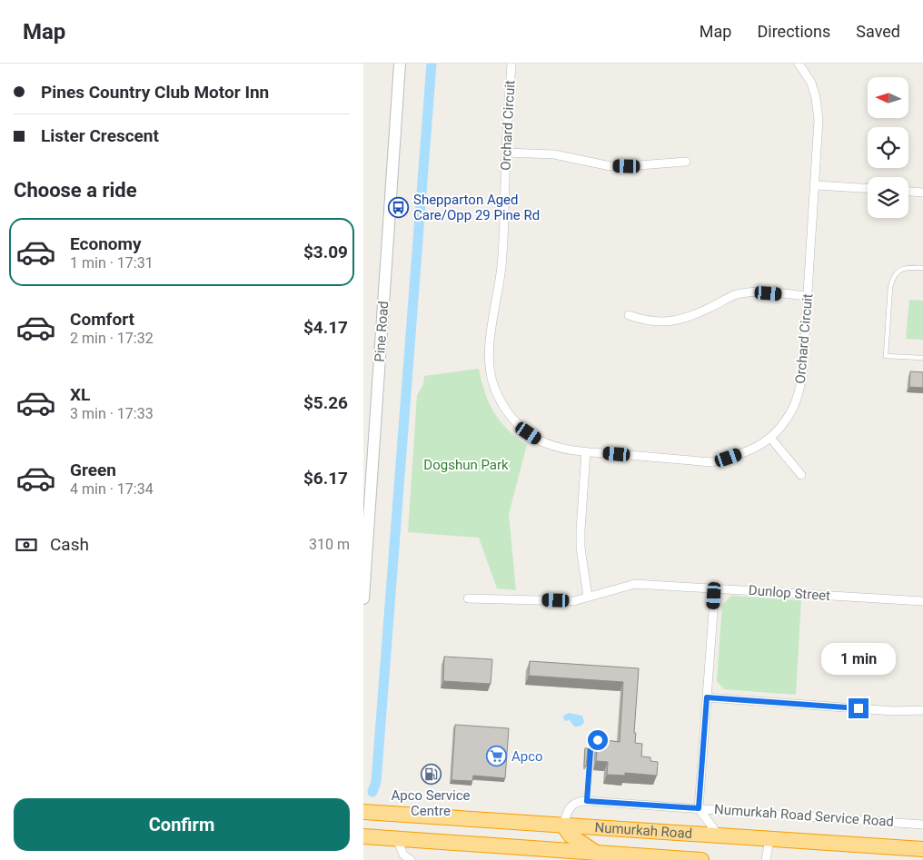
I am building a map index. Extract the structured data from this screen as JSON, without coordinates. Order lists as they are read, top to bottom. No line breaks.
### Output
{"streets":{"highway":["Numurkah Road"],"street":["Orchard Circuit","Pine Road","Dunlop Street","Numurkah Road Service Road"]},"crossings":[["Numurkah Road Service Road","Numurkah Road"]],"parks":["Dogshun Park"],"places":{"bus stop":["Shepparton Aged Care/Opp 29 Pine Rd"],"supermarket":["Apco"],"fuel station":["Apco Service Centre"]},"north":"left","page":{"header":"Map","nav":["Map","Directions","Saved"],"banner":["Pines Country Club Motor Inn","Lister Crescent"],"heading":"Choose a ride","list":[{"name":"Economy","note":"1 min · 17:31","value":"$3.09"},{"name":"Comfort","note":"2 min · 17:32","value":"$4.17"},{"name":"XL","note":"3 min · 17:33","value":"$5.26"},{"name":"Green","note":"4 min · 17:34","value":"$6.17"}],"pay":["Cash","310 m"],"bubble":"1 min","buttons":"Confirm"}}
